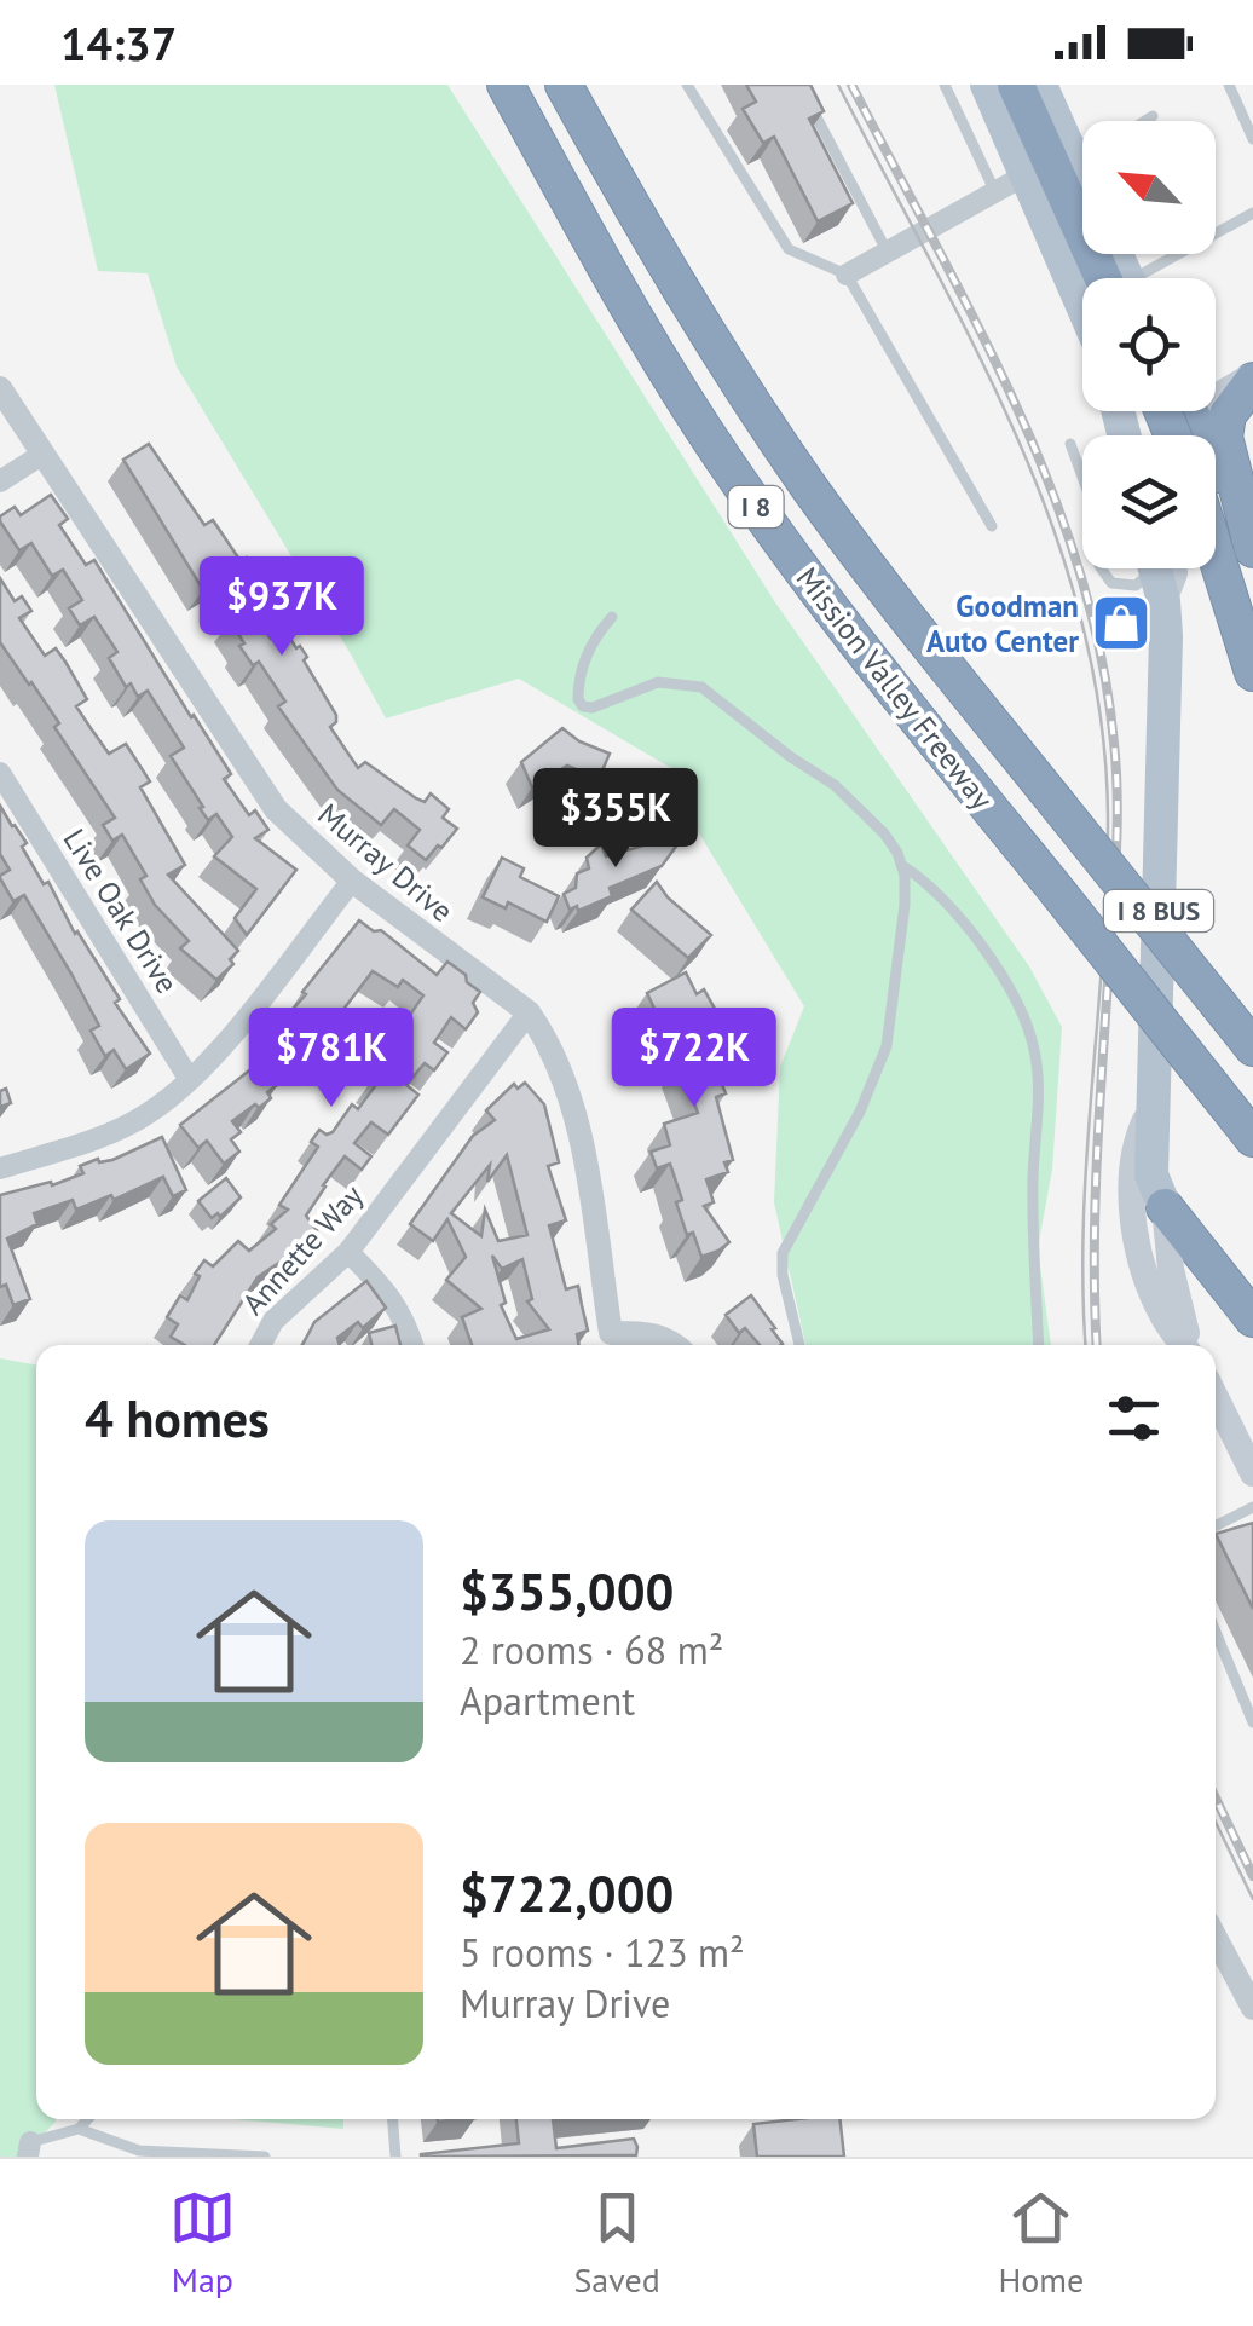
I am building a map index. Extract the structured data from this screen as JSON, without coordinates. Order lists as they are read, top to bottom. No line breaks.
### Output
{"streets":{"highway":["I 8","Mission Valley Freeway","I 8 BUS"],"street":["Murray Drive","Live Oak Drive","Annette Way"]},"crossings":[["Murray Drive","Annette Way"]],"places":{"shop":["Goodman Auto Center"]},"north":"top left","page":{"status":"14:37","price":["$937K","$355K","$781K","$722K"],"heading":"4 homes","list":[{"name":"$355,000","note":"2 rooms · 68 m² · Apartment"},{"name":"$722,000","note":"5 rooms · 123 m² · Murray Drive"}],"tabs":["Map","Saved","Home"]}}
